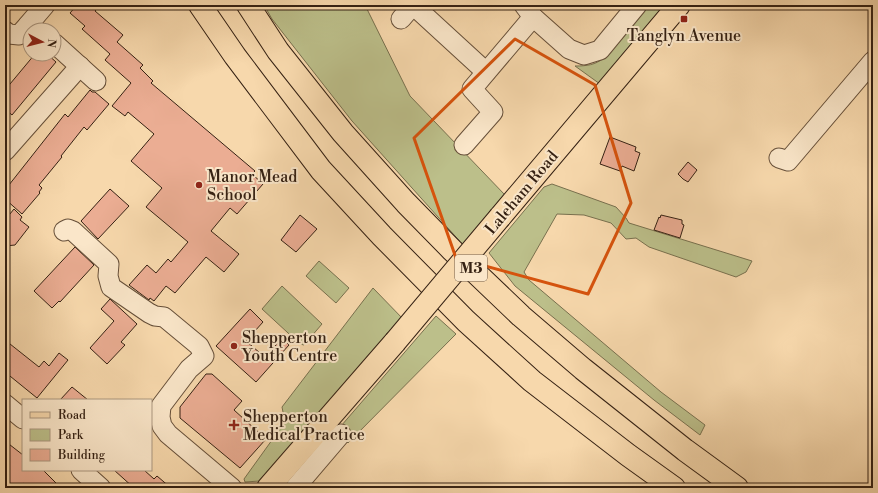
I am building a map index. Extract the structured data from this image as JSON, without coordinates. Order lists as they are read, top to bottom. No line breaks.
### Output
{"streets":{"main road":["Laleham Road","M3"]},"places":{"transit":["Tanglyn Avenue"],"other":["Manor Mead School","Shepperton Youth Centre"],"health":["Shepperton Medical Practice"]},"legend":["Road","Park","Building"],"north":"right"}
